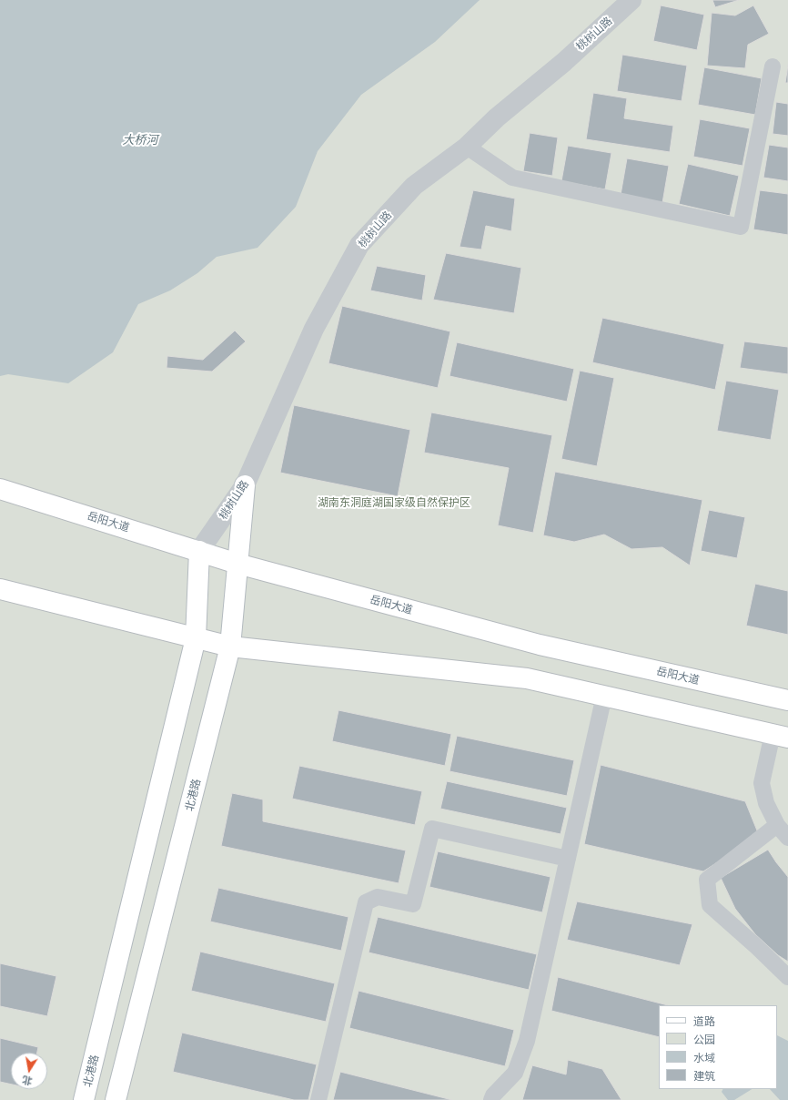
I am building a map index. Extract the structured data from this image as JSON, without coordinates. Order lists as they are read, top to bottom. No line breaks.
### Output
{"streets":{"main road":["岳阳大道","北港路"],"street":["桃树山路"]},"crossings":[["桃树山路","岳阳大道"],["桃树山路","北港路"],["岳阳大道","北港路"]],"water":["大桥河"],"parks":["湖南东洞庭湖国家级自然保护区"],"legend":["道路","公园","水域","建筑"],"north":"bottom"}
